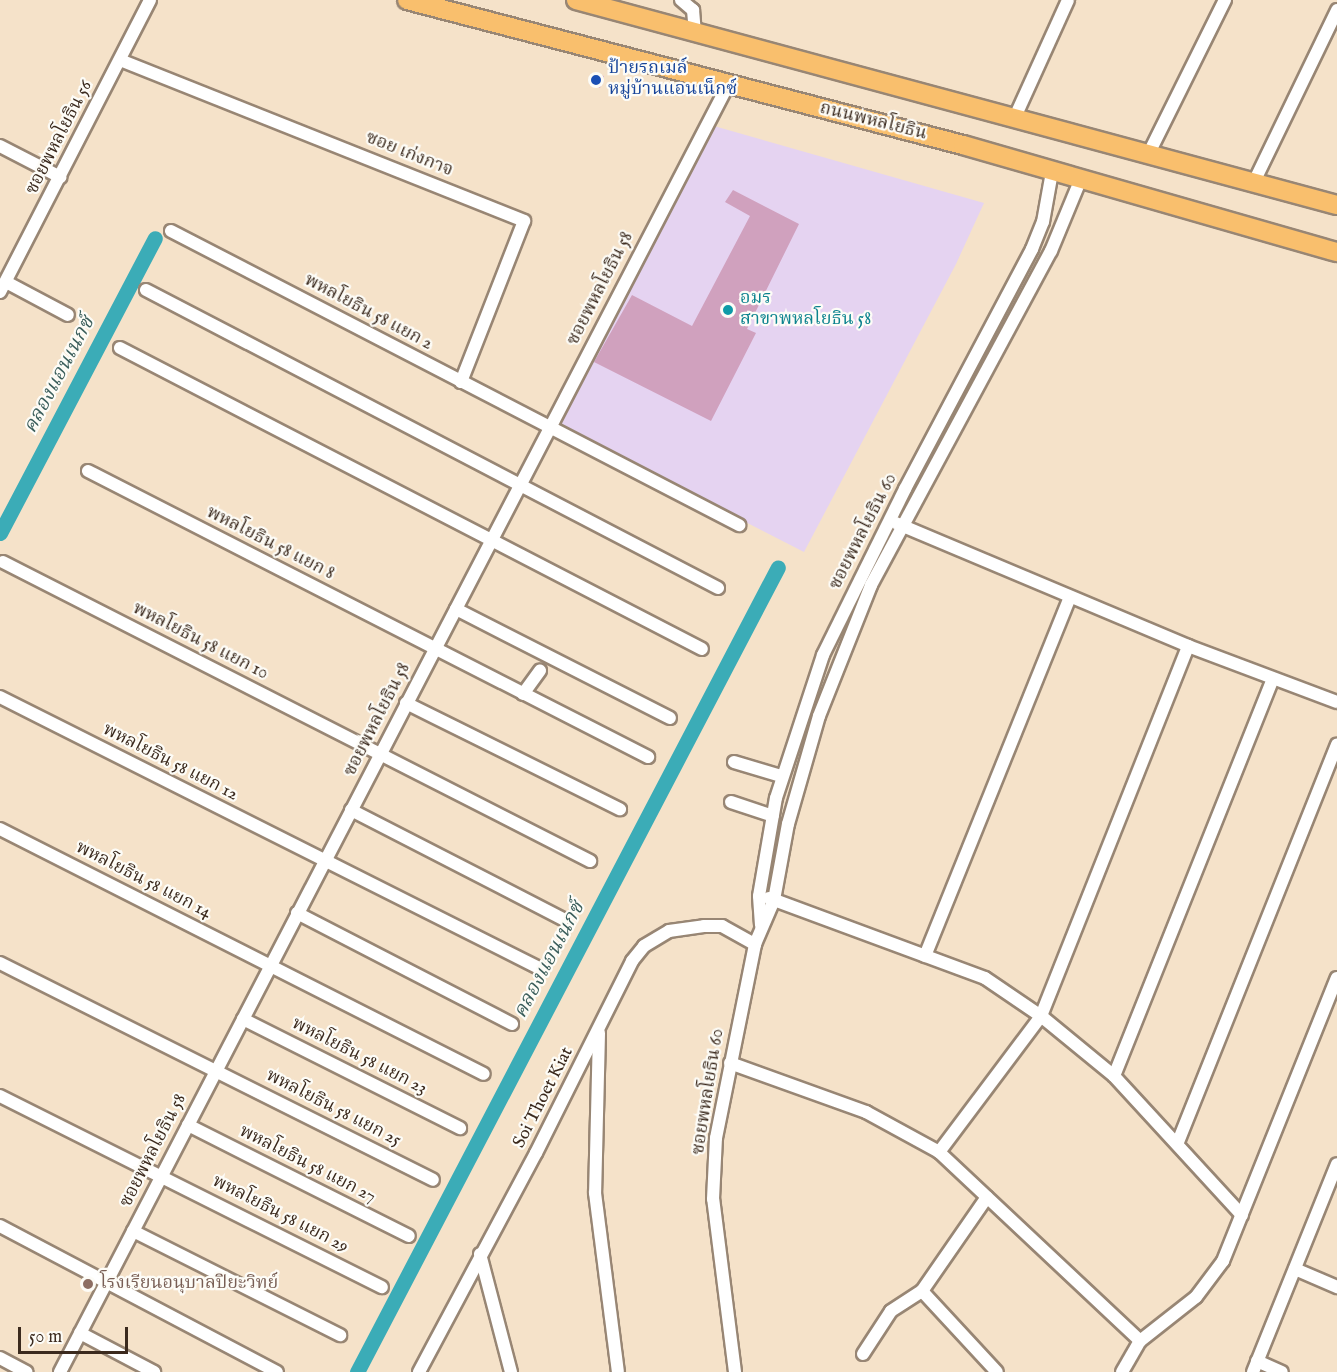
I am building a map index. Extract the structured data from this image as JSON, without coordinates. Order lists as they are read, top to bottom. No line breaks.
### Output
{"streets":{"main road":["ถนนพหลโยธิน"],"street":["ซอยพหลโยธิน 56","ซอย เก่งกาจ","ซอยพหลโยธิน 58","พหลโยธิน 58 แยก 2","ซอยพหลโยธิน 60","พหลโยธิน 58 แยก 8","พหลโยธิน 58 แยก 10","พหลโยธิน 58 แยก 12","พหลโยธิน 58 แยก 14","พหลโยธิน 58 แยก 23","Soi Thoet Kiat","พหลโยธิน 58 แยก 25","พหลโยธิน 58 แยก 27","พหลโยธิน 58 แยก 29"]},"crossings":[["ถนนพหลโยธิน","ซอยพหลโยธิน 58"],["ถนนพหลโยธิน","ซอยพหลโยธิน 60"],["ซอยพหลโยธิน 56","ซอย เก่งกาจ"],["ซอย เก่งกาจ","พหลโยธิน 58 แยก 2"],["ซอยพหลโยธิน 58","พหลโยธิน 58 แยก 2"],["ซอยพหลโยธิน 58","พหลโยธิน 58 แยก 8"],["ซอยพหลโยธิน 58","พหลโยธิน 58 แยก 10"],["ซอยพหลโยธิน 58","พหลโยธิน 58 แยก 12"],["ซอยพหลโยธิน 58","พหลโยธิน 58 แยก 14"],["ซอยพหลโยธิน 58","พหลโยธิน 58 แยก 23"],["ซอยพหลโยธิน 58","พหลโยธิน 58 แยก 25"],["ซอยพหลโยธิน 58","พหลโยธิน 58 แยก 27"],["ซอยพหลโยธิน 58","พหลโยธิน 58 แยก 29"],["ซอยพหลโยธิน 60","Soi Thoet Kiat"]],"water":["คลองแอนเนกซ์"],"places":["ป้ายรถเมล์ หมู่บ้านแอนเน็กซ์","อมร สาขาพหลโยธิน 58","โรงเรียนอนุบาลปิยะวิทย์"],"scale_bar":"50 m"}
